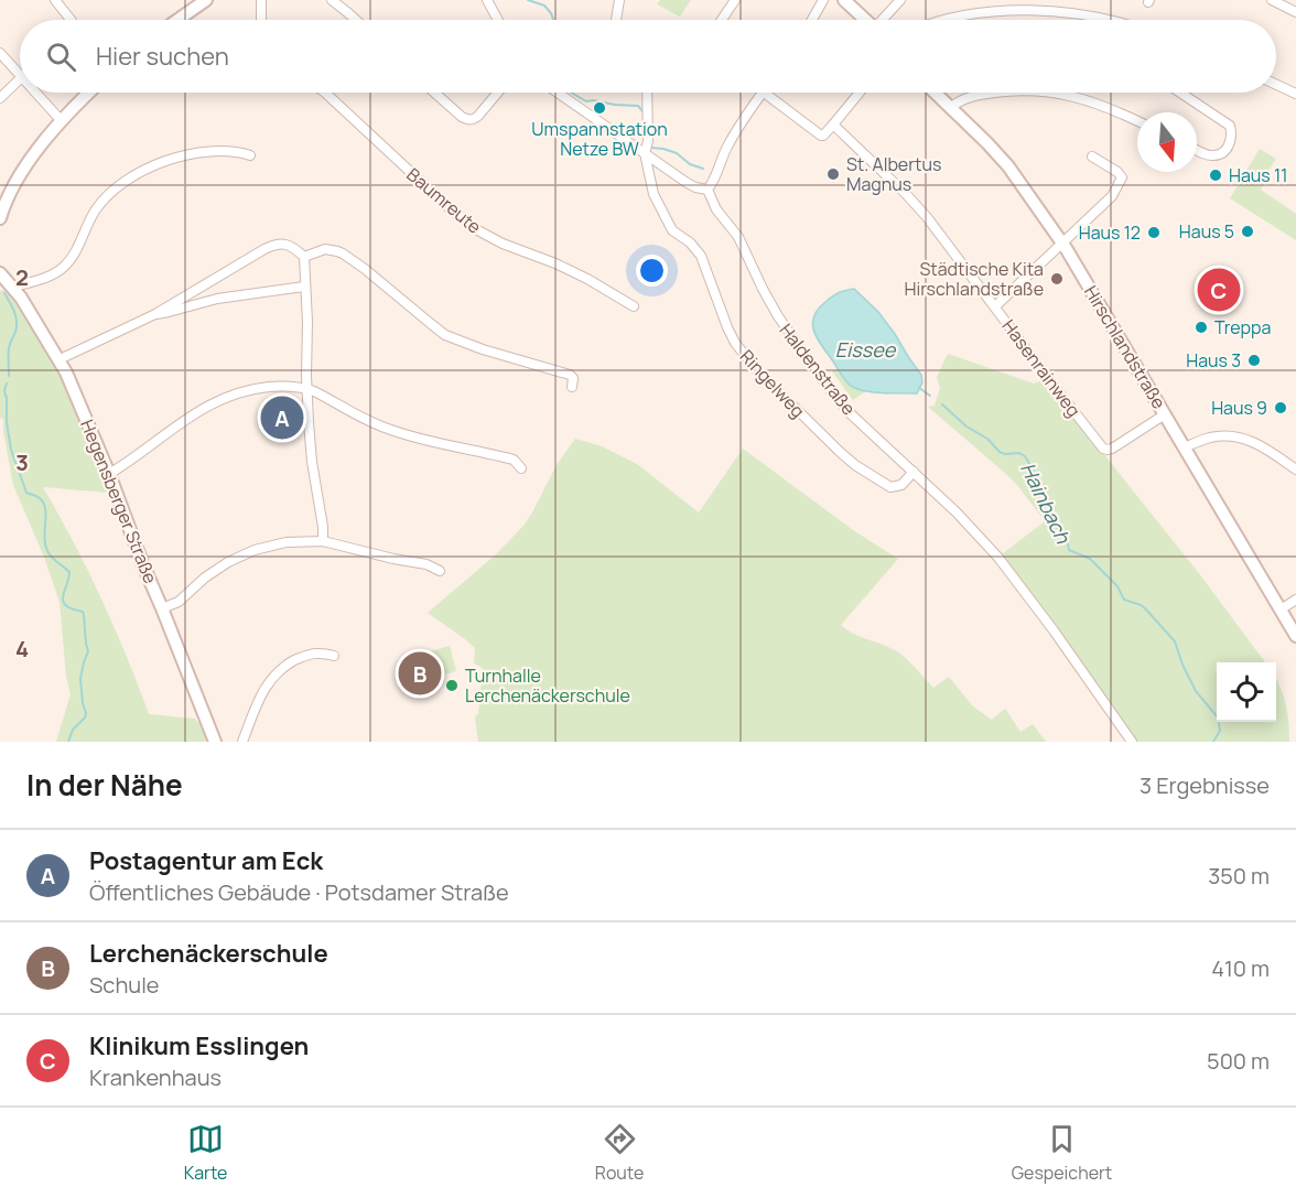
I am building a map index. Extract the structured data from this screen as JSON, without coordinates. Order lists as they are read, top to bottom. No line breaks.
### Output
{"streets":{"street":["Baumreute","Hirschlandstraße","Hasenrainweg","Haldenstraße","Ringelweg","Hegensberger Straße"]},"crossings":[["Hirschlandstraße","Hasenrainweg"],["Haldenstraße","Ringelweg"]],"water":["Eissee","Hainbach"],"places":["Umspannstation Netze BW","St. Albertus Magnus","Haus 11","Haus 5","Haus 12","Städtische Kita Hirschlandstraße","Treppa","Haus 3","Haus 9","Turnhalle Lerchenäckerschule"],"north":"bottom","page":{"search":"Hier suchen","pins":["C","A","B"],"heading":["In der Nähe","3 Ergebnisse"],"list":[{"mark":"A","name":"Postagentur am Eck","note":"Öffentliches Gebäude · Potsdamer Straße","value":"350 m"},{"mark":"B","name":"Lerchenäckerschule","note":"Schule","value":"410 m"},{"mark":"C","name":"Klinikum Esslingen","note":"Krankenhaus","value":"500 m"}],"nav":["Karte","Route","Gespeichert"]},"grid":{"rows":["2","3","4"]}}
